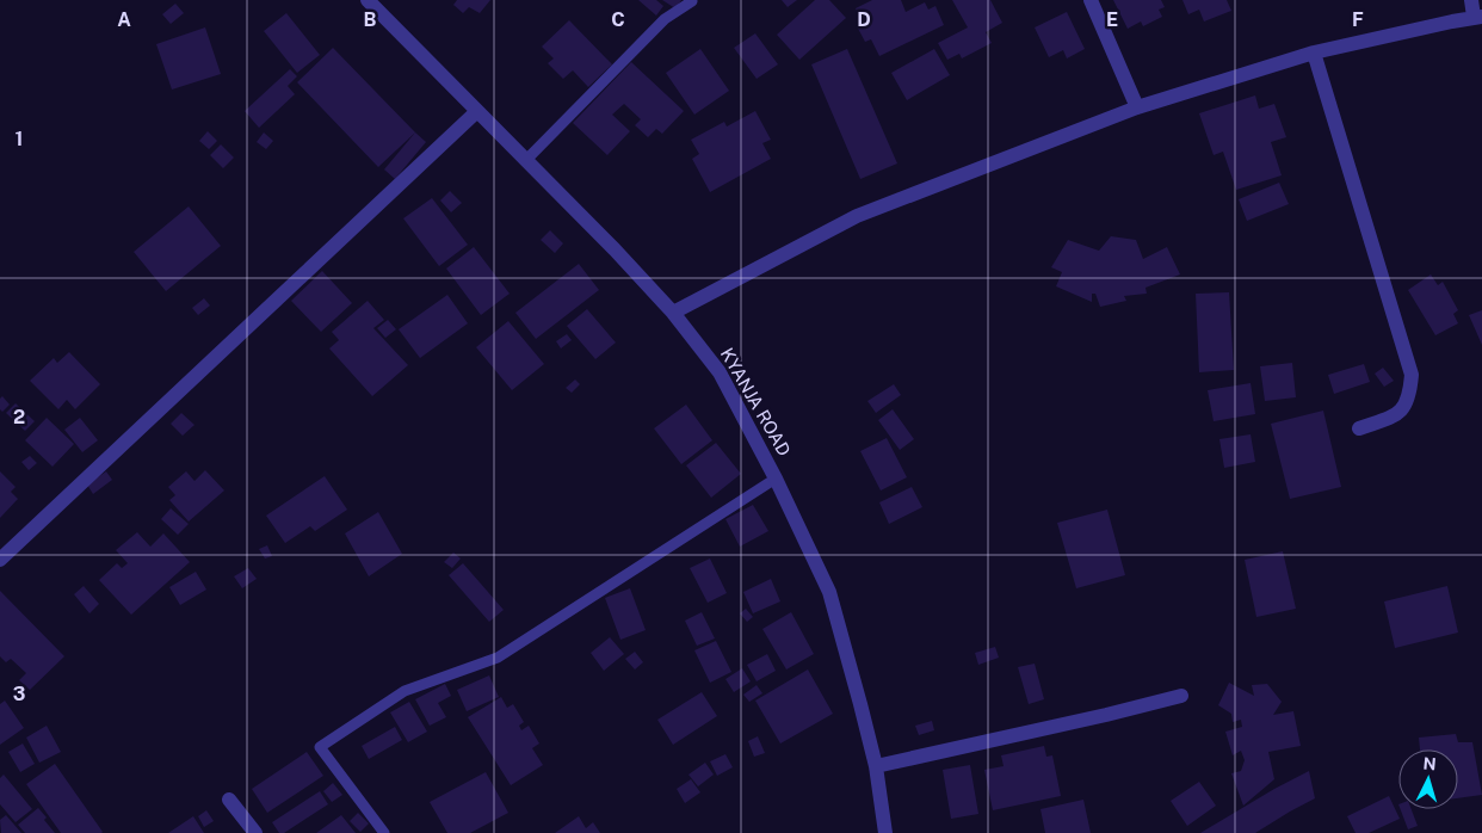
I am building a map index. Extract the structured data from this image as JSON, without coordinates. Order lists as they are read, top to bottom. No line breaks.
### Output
{"streets":{"street":["KYANJA ROAD"]},"north":"top","grid":{"columns":["A","B","C","D","E","F"],"rows":["1","2","3"]}}
